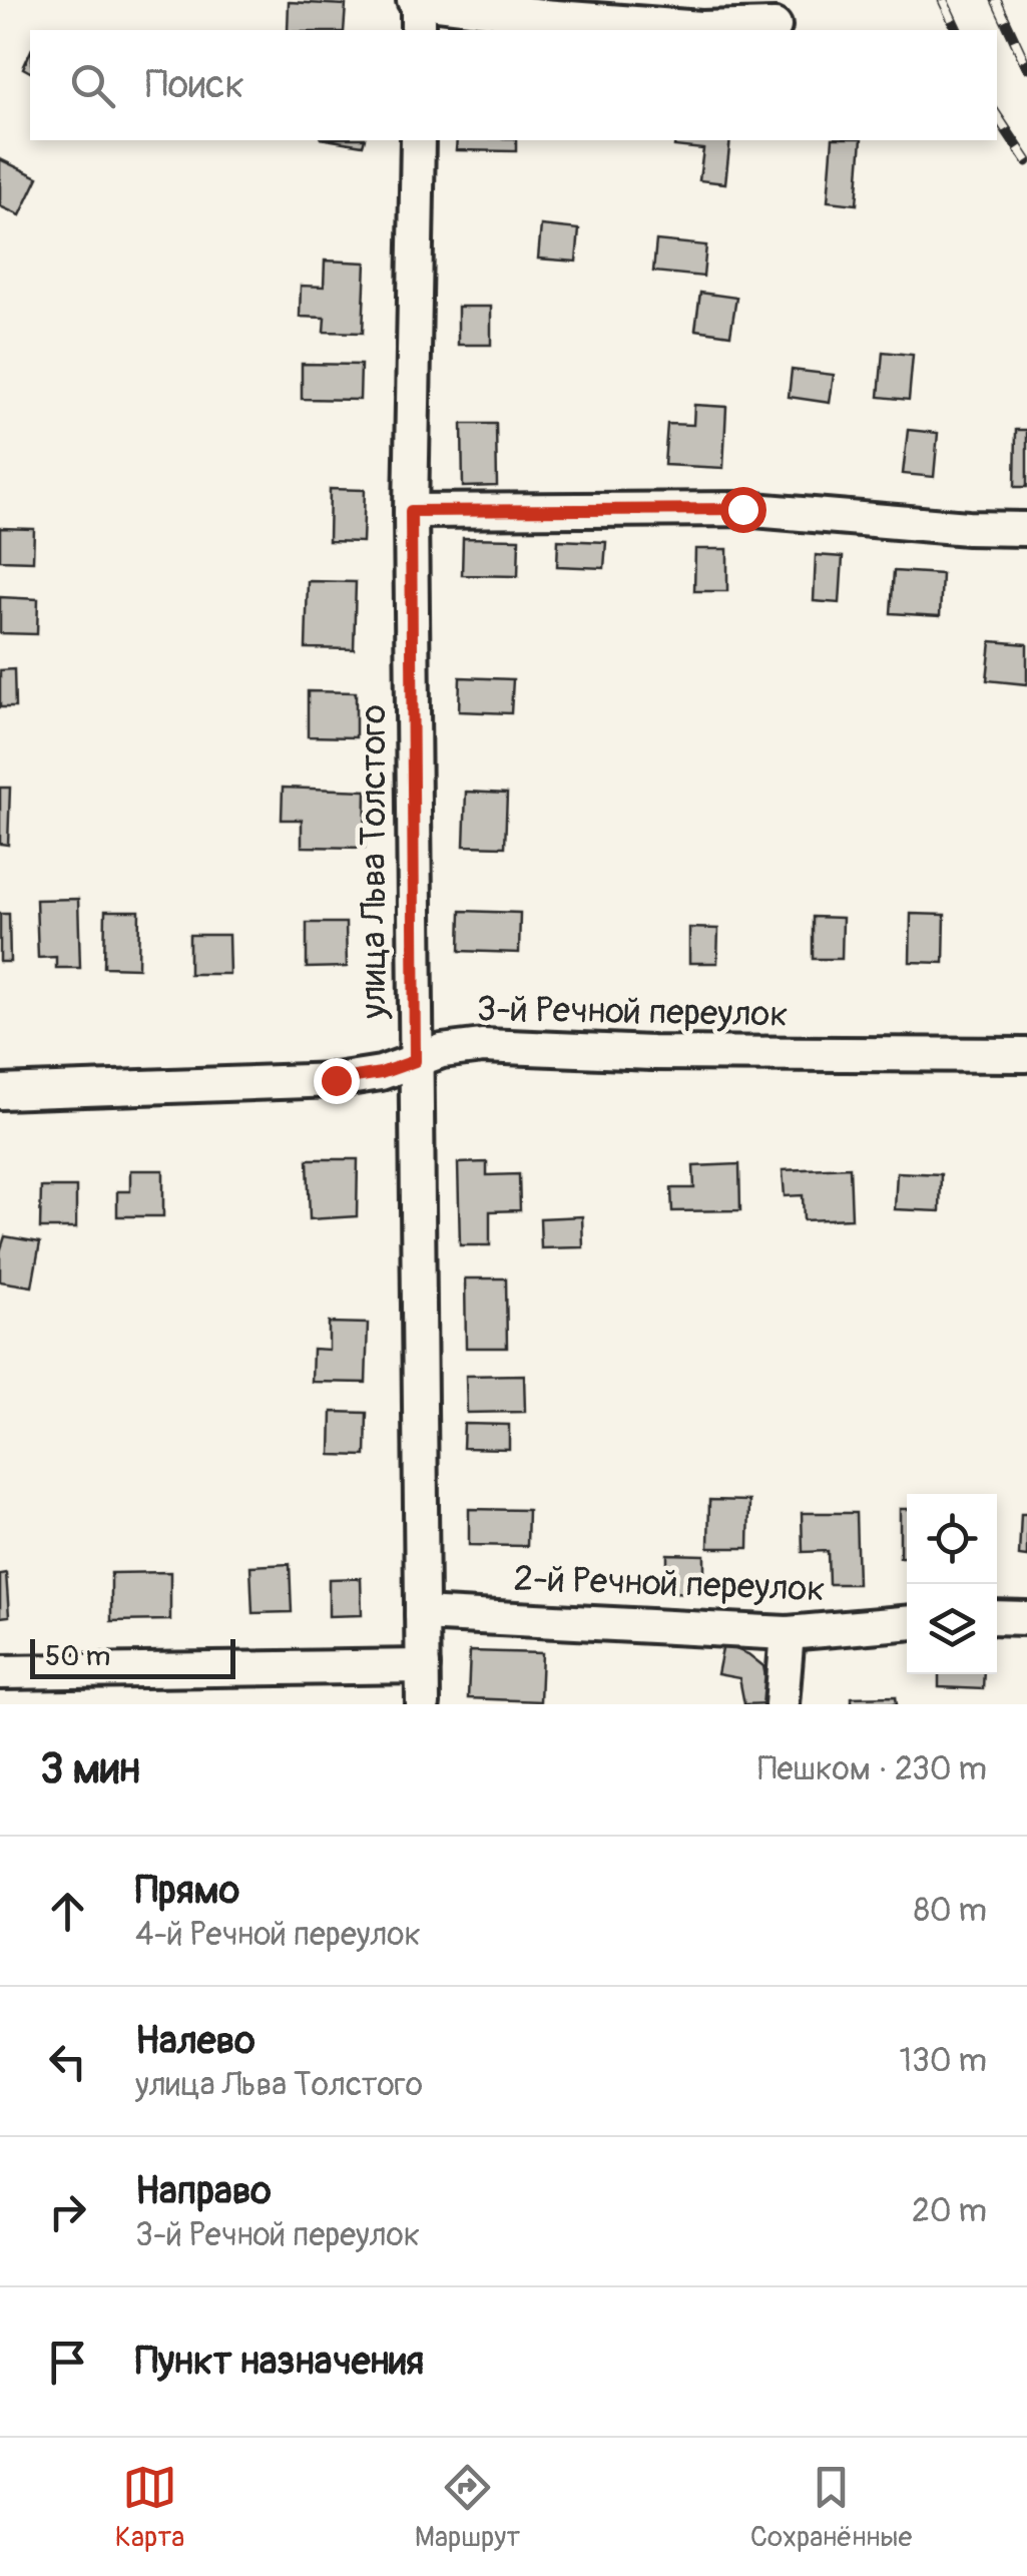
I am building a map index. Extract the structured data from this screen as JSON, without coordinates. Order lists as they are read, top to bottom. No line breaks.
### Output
{"streets":{"street":["улица Льва Толстого","3-й Речной переулок","2-й Речной переулок"]},"crossings":[["улица Льва Толстого","3-й Речной переулок"],["улица Льва Толстого","2-й Речной переулок"]],"scale_bar":"50 m","page":{"search":"Поиск","scale":"50 m","heading":["3 мин","Пешком · 230 m"],"list":[["Прямо","4-й Речной переулок","80 m"],["Налево","улица Льва Толстого","130 m"],["Направо","3-й Речной переулок","20 m"],"Пункт назначения"],"nav":["Карта","Маршрут","Сохранённые"]}}
